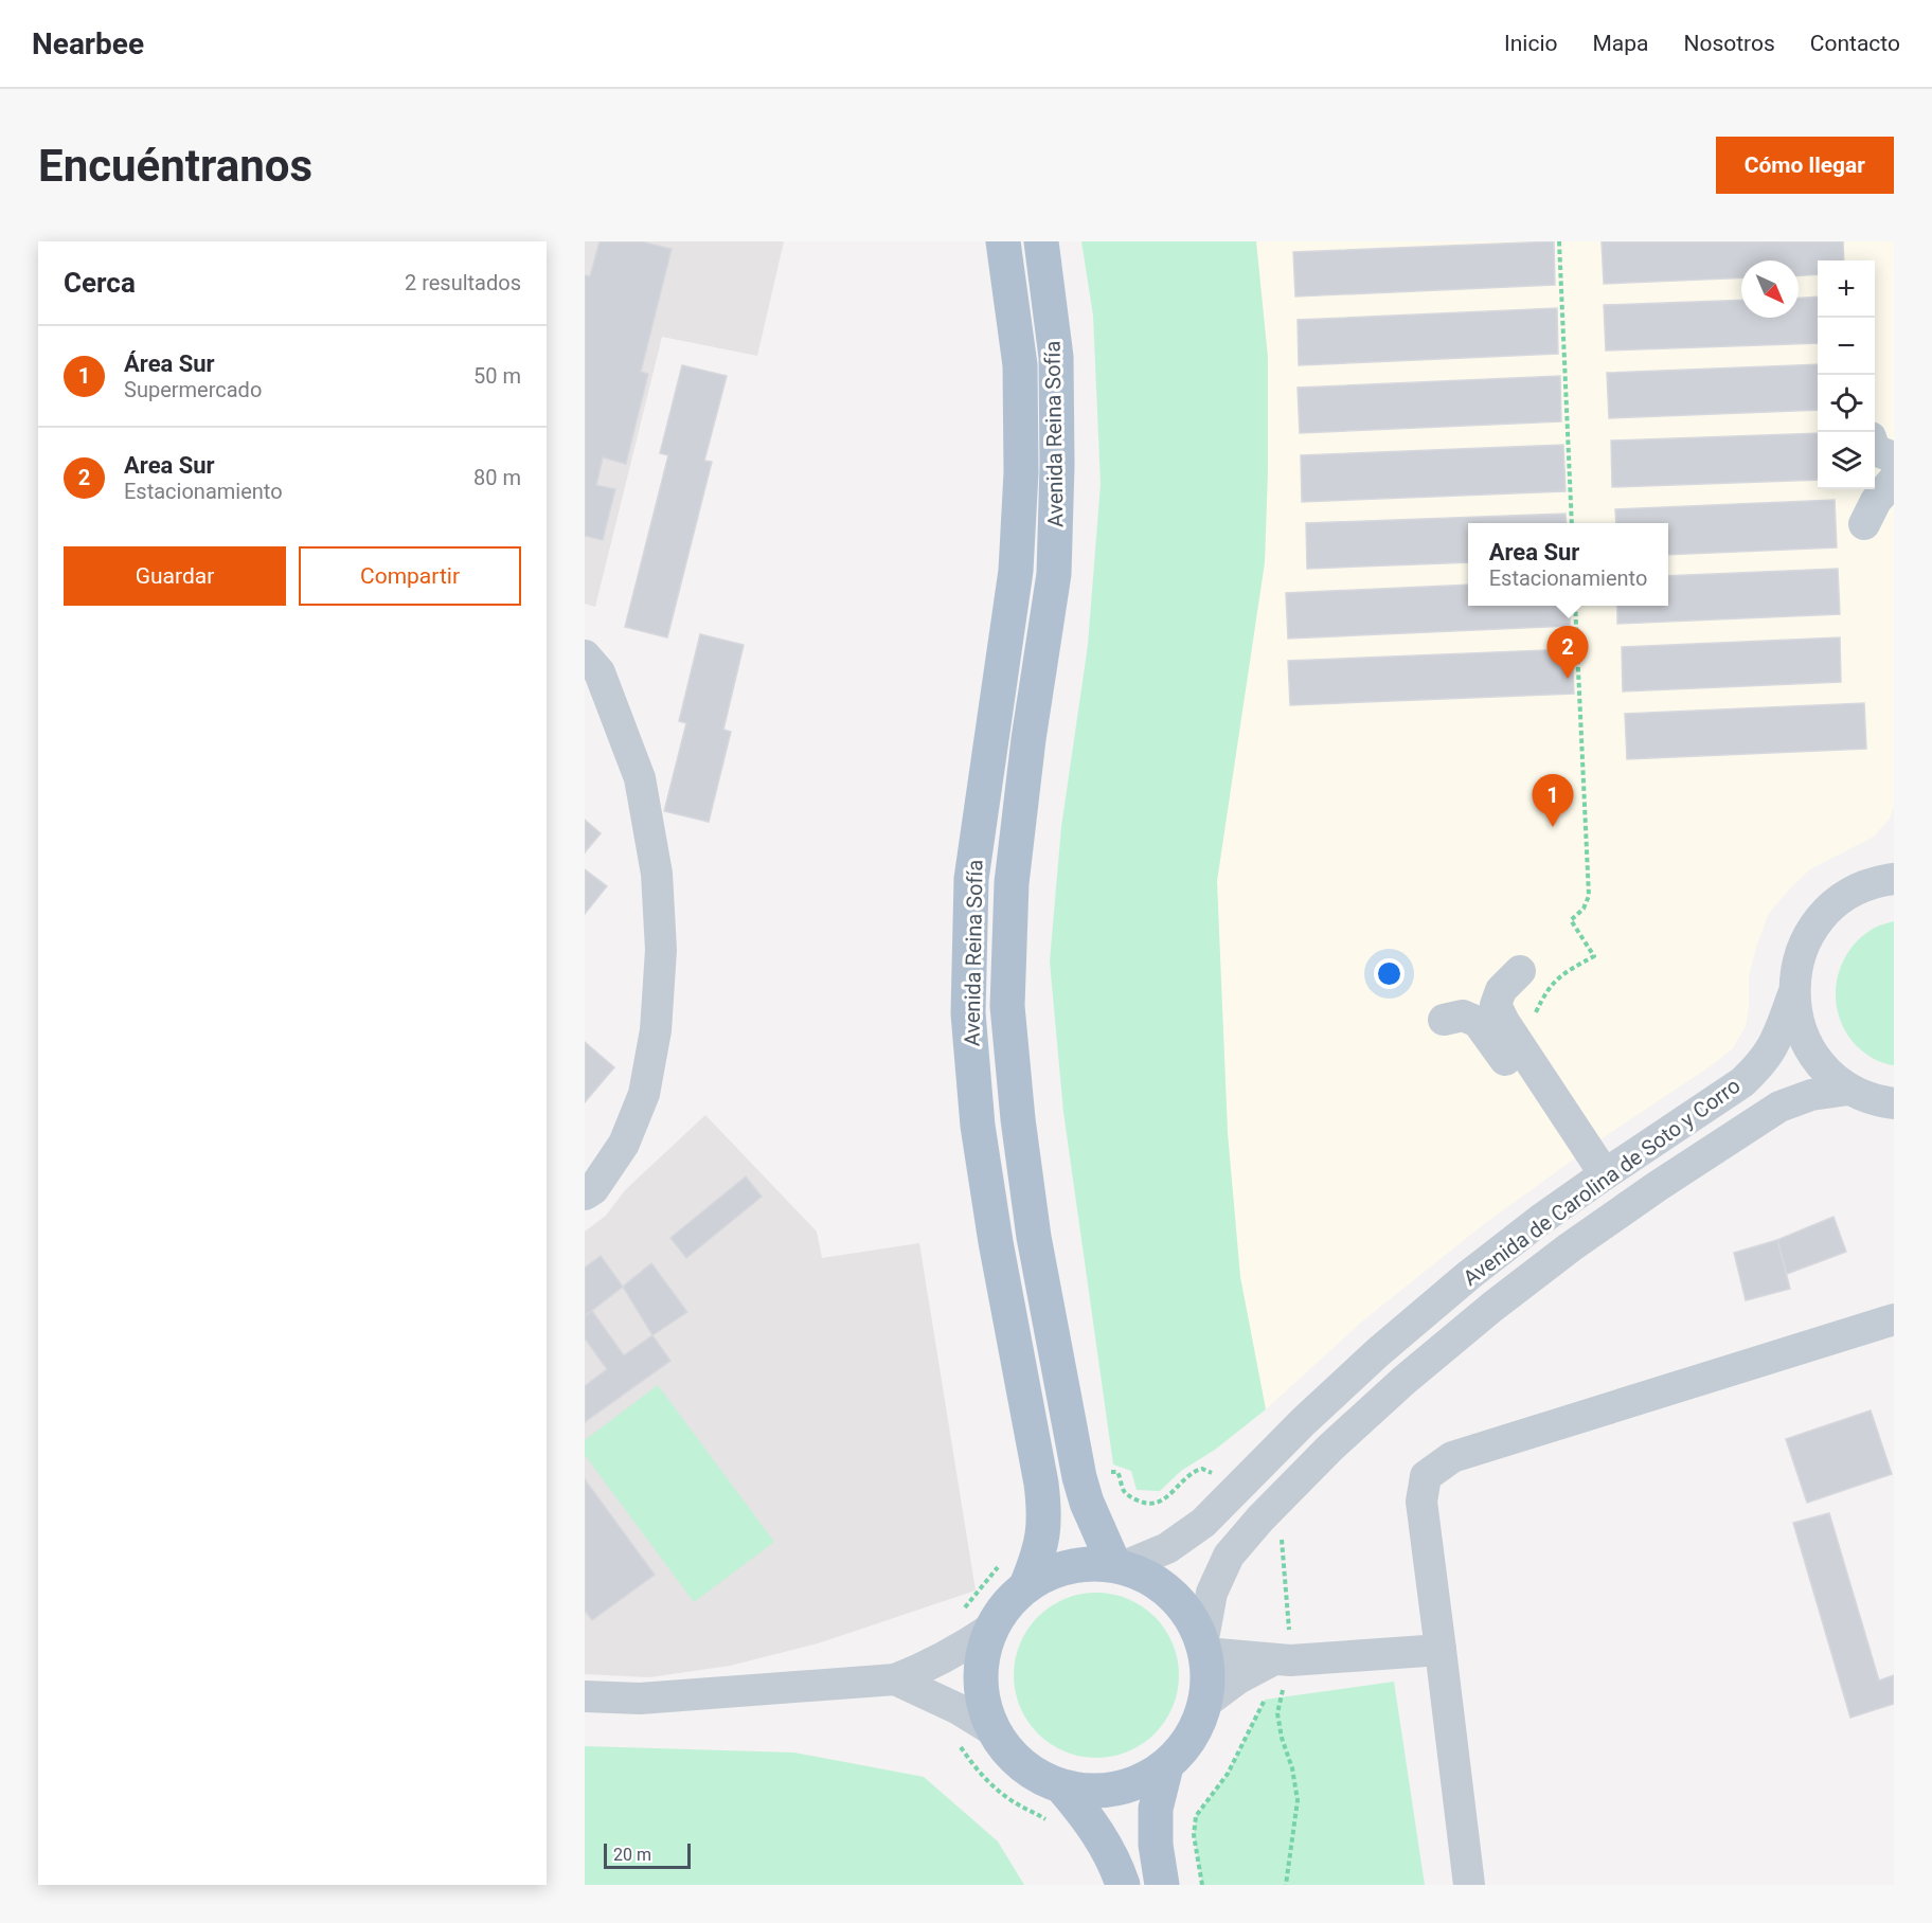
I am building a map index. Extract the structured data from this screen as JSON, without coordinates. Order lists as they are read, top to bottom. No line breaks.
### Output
{"streets":{"main road":["Avenida Reina Sofía"],"street":["Avenida de Carolina de Soto y Corro"]},"crossings":[["Avenida Reina Sofía","Avenida de Carolina de Soto y Corro"]],"scale_bar":"20 m","north":"bottom right","page":{"header":"Nearbee","nav":["Inicio","Mapa","Nosotros","Contacto"],"buttons":["Cómo llegar",["Guardar","Compartir"]],"title":"Encuéntranos","heading":["Cerca","2 resultados"],"map_buttons":["+","−"],"list":[{"mark":"1","name":"Área Sur","note":"Supermercado","value":"50 m"},{"mark":"2","name":"Area Sur","note":"Estacionamiento","value":"80 m"}],"popup":["Area Sur","Estacionamiento"],"pins":["2","1"],"scale":"20 m"}}
